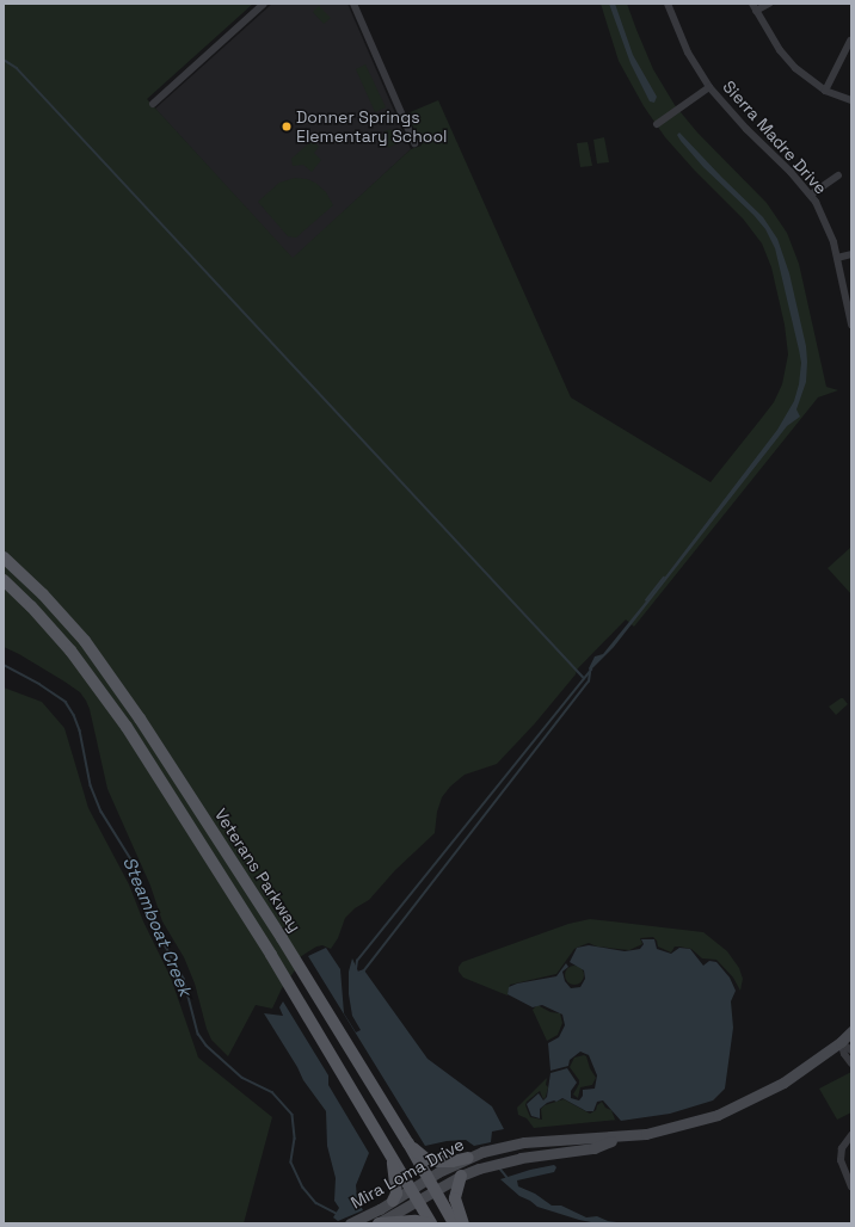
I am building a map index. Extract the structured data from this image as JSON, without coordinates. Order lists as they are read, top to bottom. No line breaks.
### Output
{"streets":{"main road":["Veterans Parkway","Mira Loma Drive"],"street":["Sierra Madre Drive"]},"crossings":[["Veterans Parkway","Mira Loma Drive"]],"water":["Steamboat Creek"],"places":["Donner Springs Elementary School"]}
